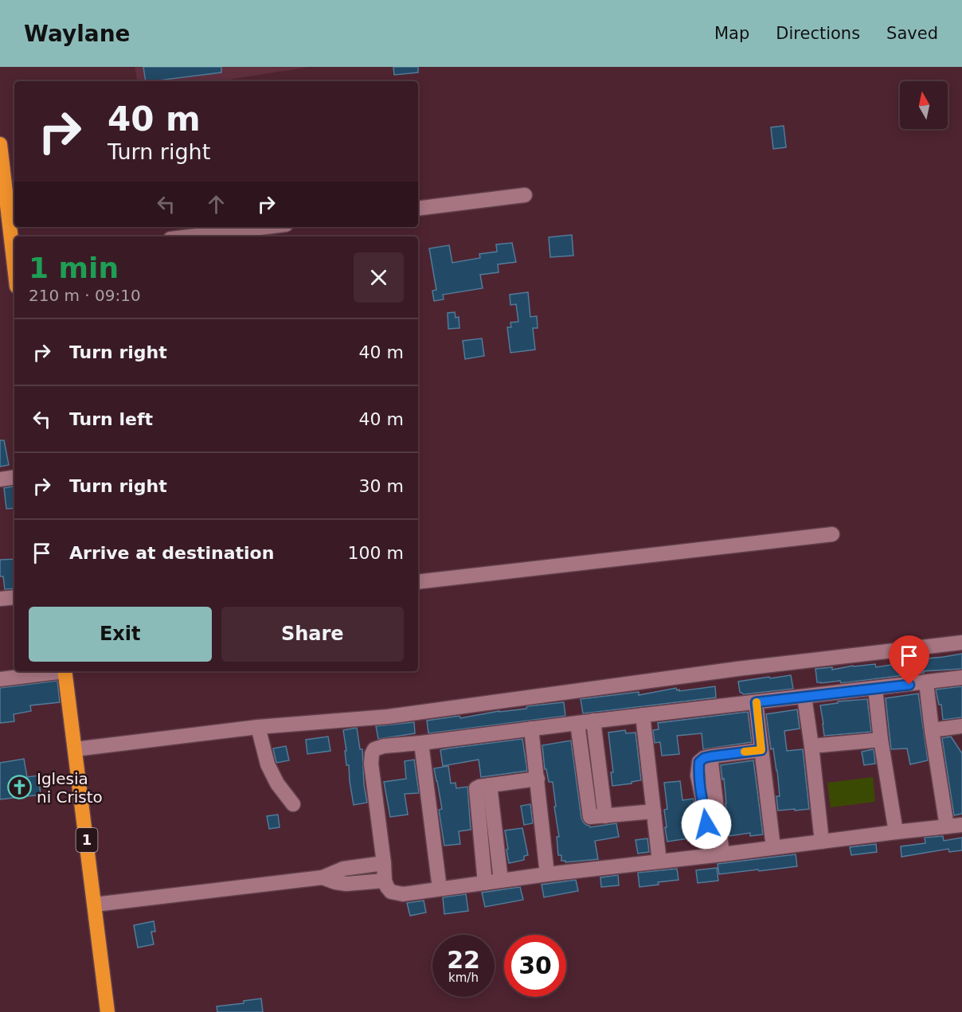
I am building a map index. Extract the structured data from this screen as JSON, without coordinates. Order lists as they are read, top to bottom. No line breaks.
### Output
{"streets":{"highway":["1"]},"places":{"church":["Iglesia ni Cristo"]},"north":"top","page":{"header":"Waylane","nav":["Map","Directions","Saved"],"turn":["40 m","Turn right"],"heading":["1 min","210 m · 09:10"],"list":[{"name":"Turn right","value":"40 m"},{"name":"Turn left","value":"40 m"},{"name":"Turn right","value":"30 m"},{"name":"Arrive at destination","value":"100 m"}],"buttons":["Exit","Share"],"speed":"22 km/h","limit":"30"}}
